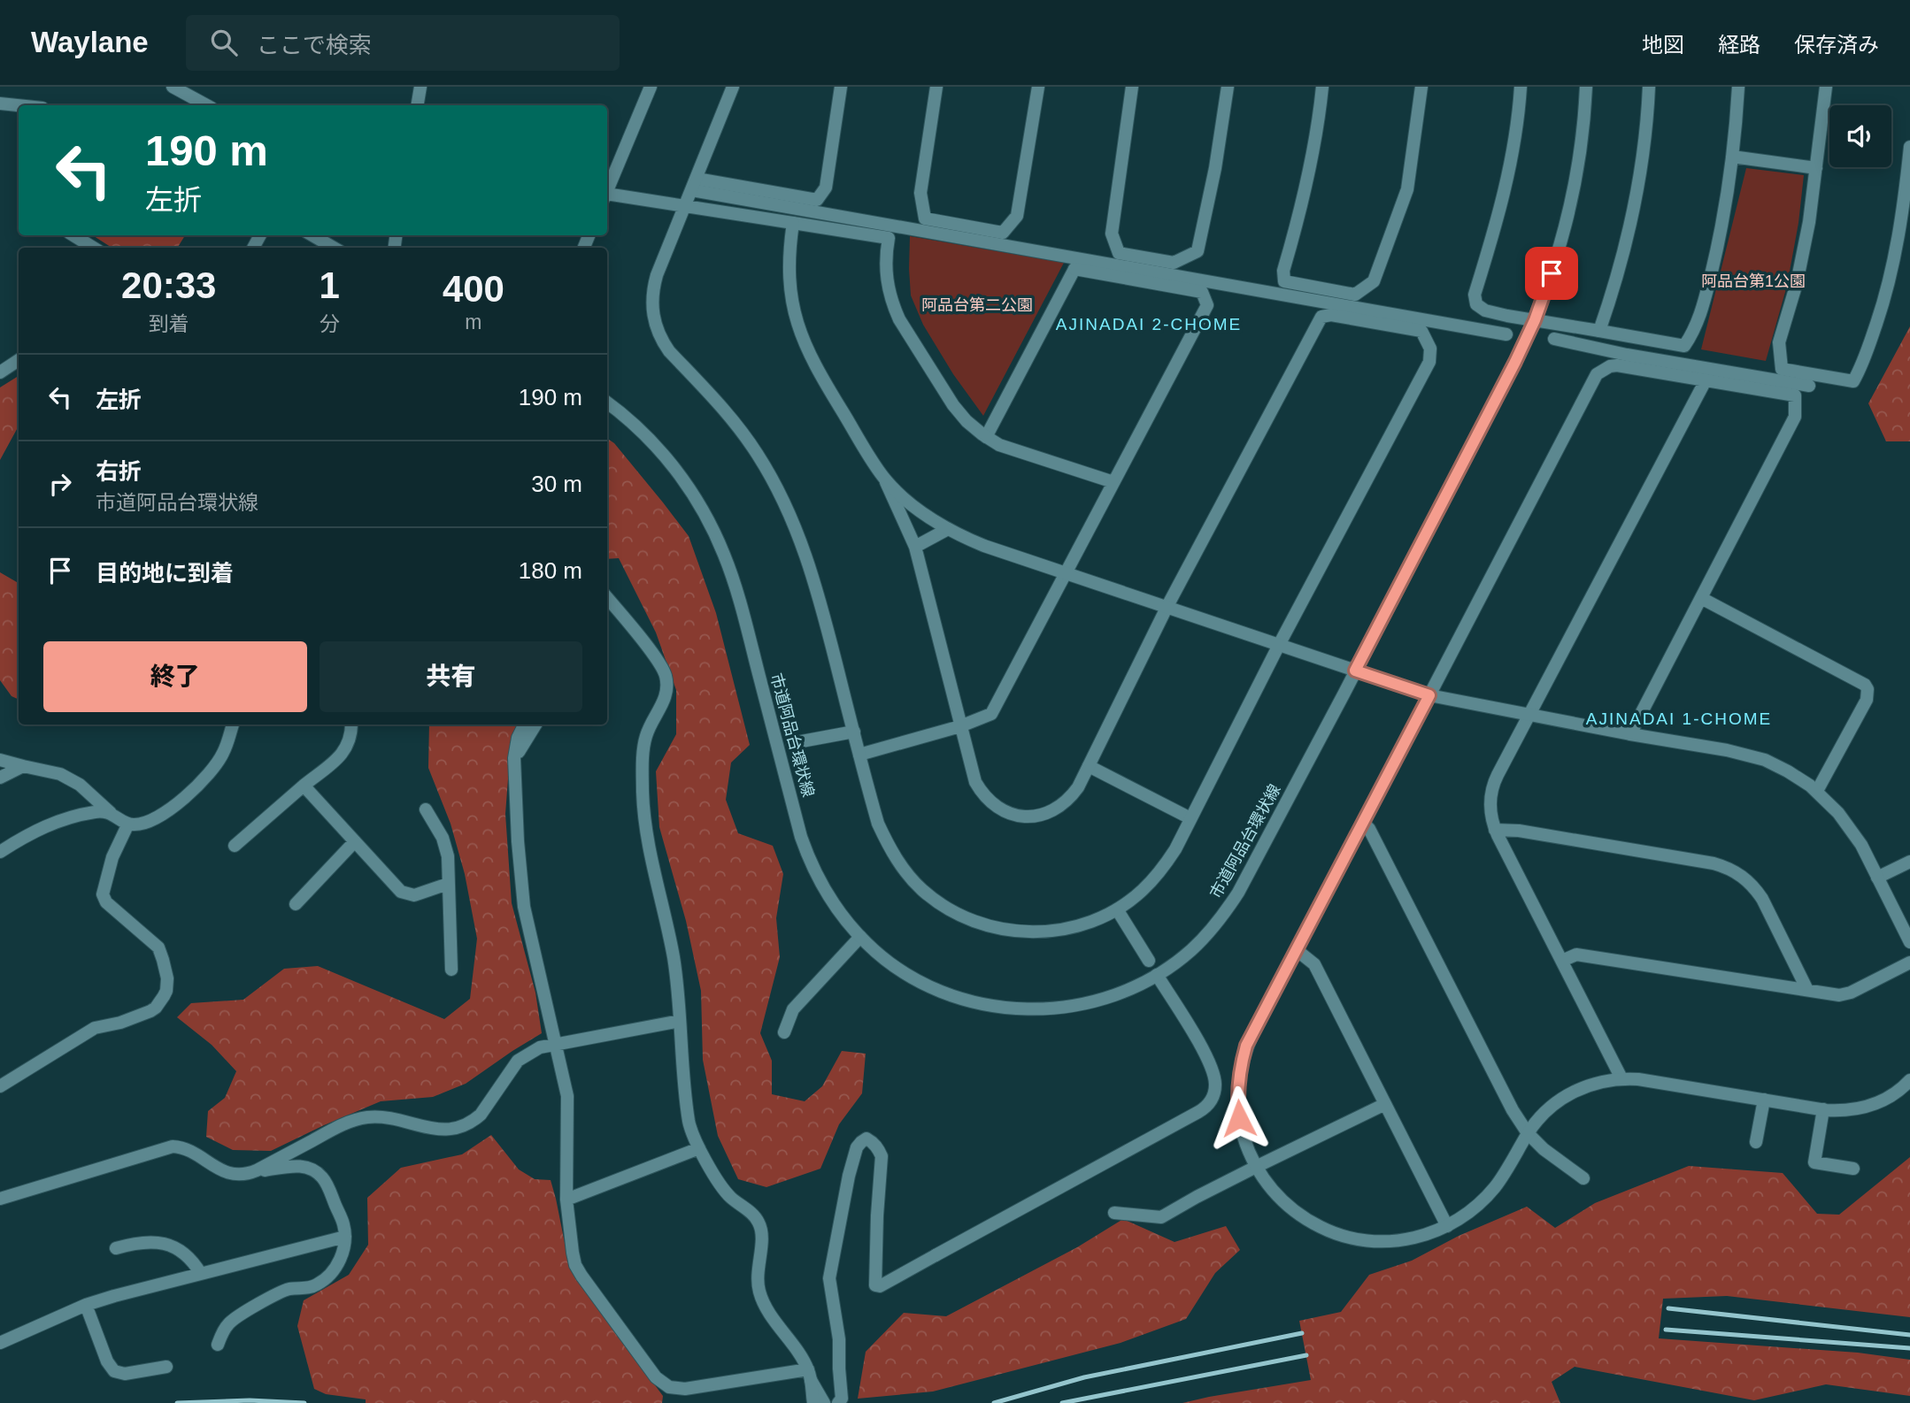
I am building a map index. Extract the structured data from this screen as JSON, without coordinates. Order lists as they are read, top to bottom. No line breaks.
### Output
{"streets":{"street":["市道阿品台環状線"]},"districts":["AJINADAI 2-CHOME","AJINADAI 1-CHOME"],"parks":["阿品台第1公園","阿品台第二公園"],"page":{"header":"Waylane","search":"ここで検索","nav":["地図","経路","保存済み"],"turn":["190 m","左折"],"eta":["20:33","到着","1","分","400","m"],"list":[{"name":"左折","value":"190 m"},{"name":"右折","note":"市道阿品台環状線","value":"30 m"},{"name":"目的地に到着","value":"180 m"}],"buttons":["終了","共有"]}}
